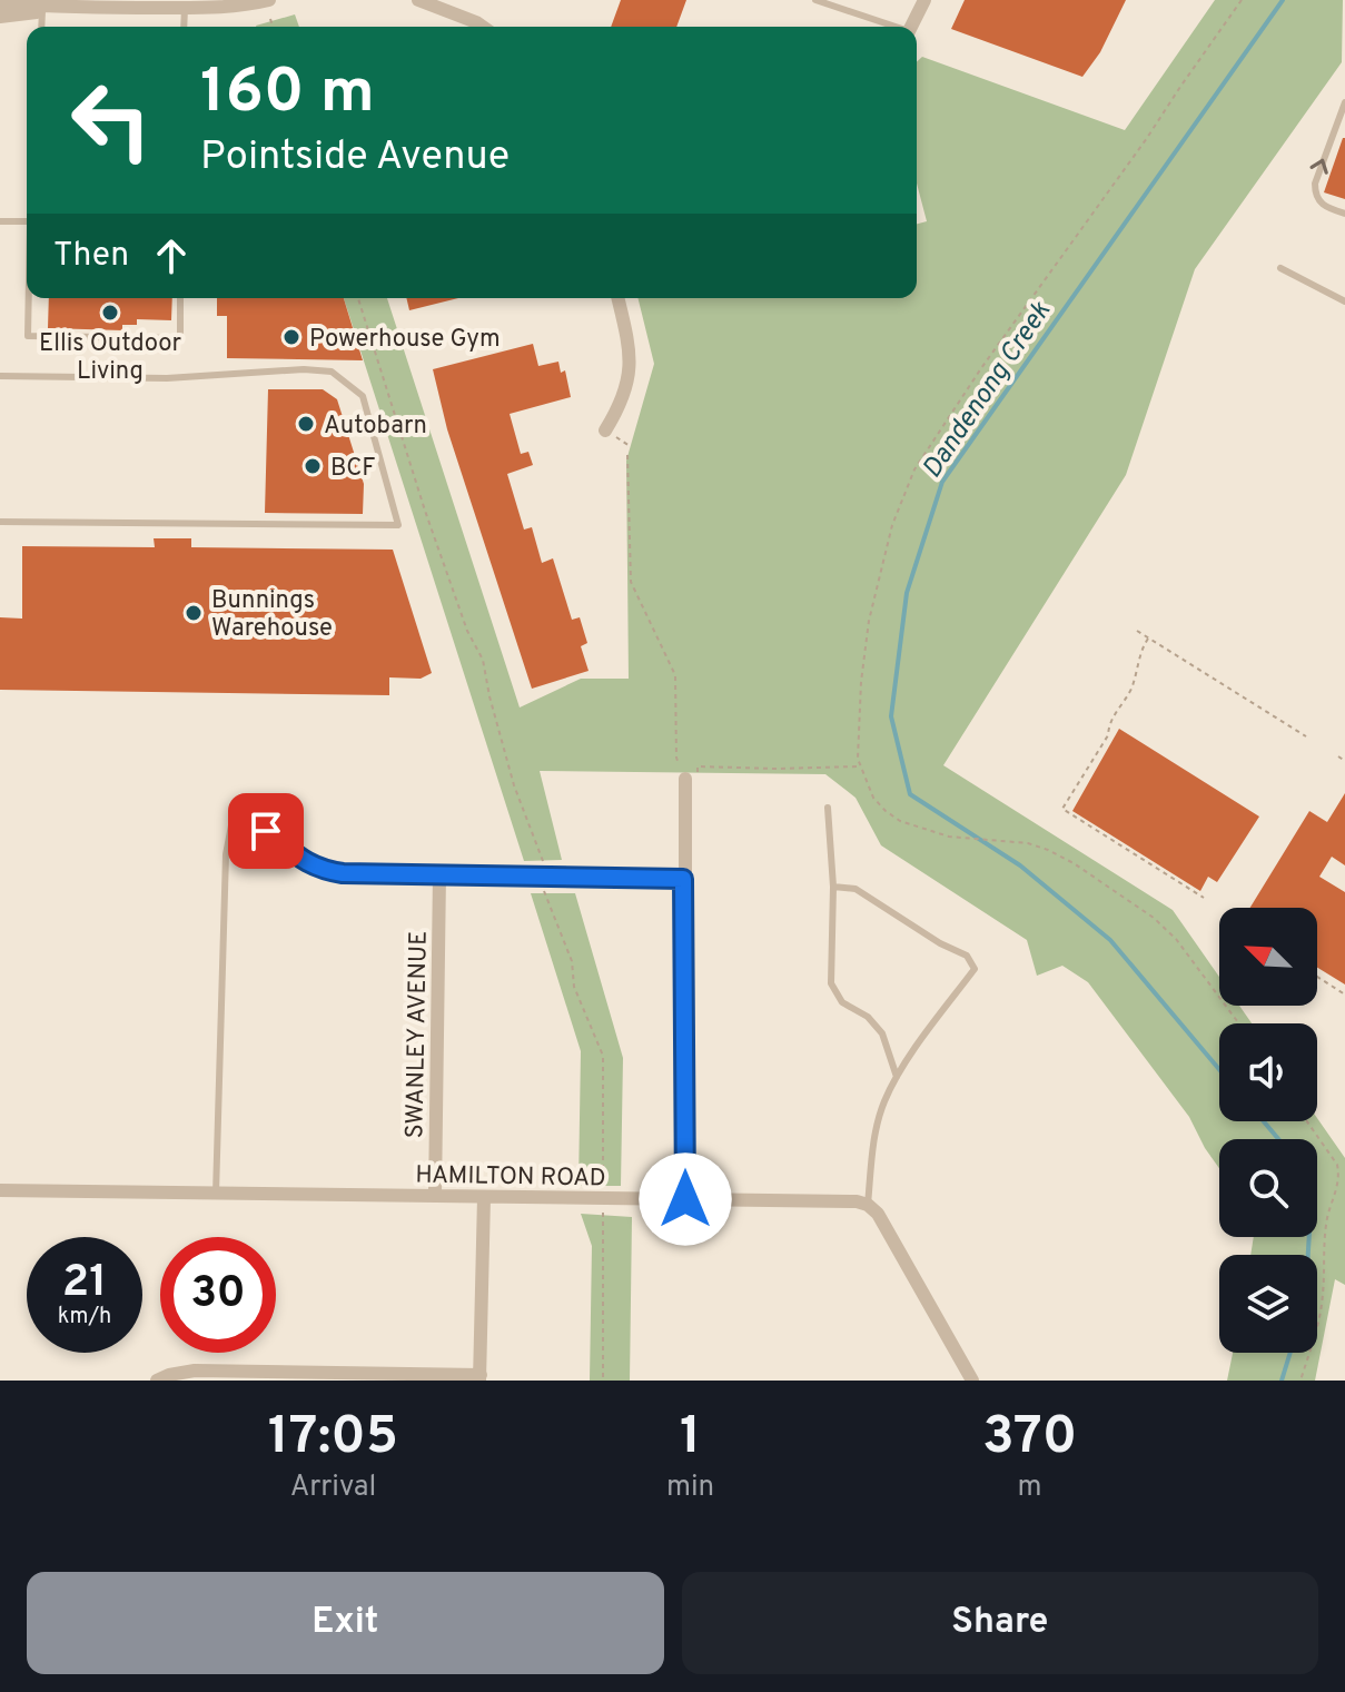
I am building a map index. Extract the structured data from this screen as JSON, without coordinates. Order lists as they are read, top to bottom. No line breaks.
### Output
{"streets":{"street":["SWANLEY AVENUE","HAMILTON ROAD"]},"crossings":[["SWANLEY AVENUE","HAMILTON ROAD"]],"water":["Dandenong Creek"],"places":["Ellis Outdoor Living","Powerhouse Gym","Autobarn","BCF","Bunnings Warehouse"],"north":"top left","page":{"turn":["160 m","Pointside Avenue"],"then":"Then","speed":"21 km/h","limit":"30","eta":["17:05","Arrival","1","min","370","m"],"buttons":["Exit","Share"]}}
